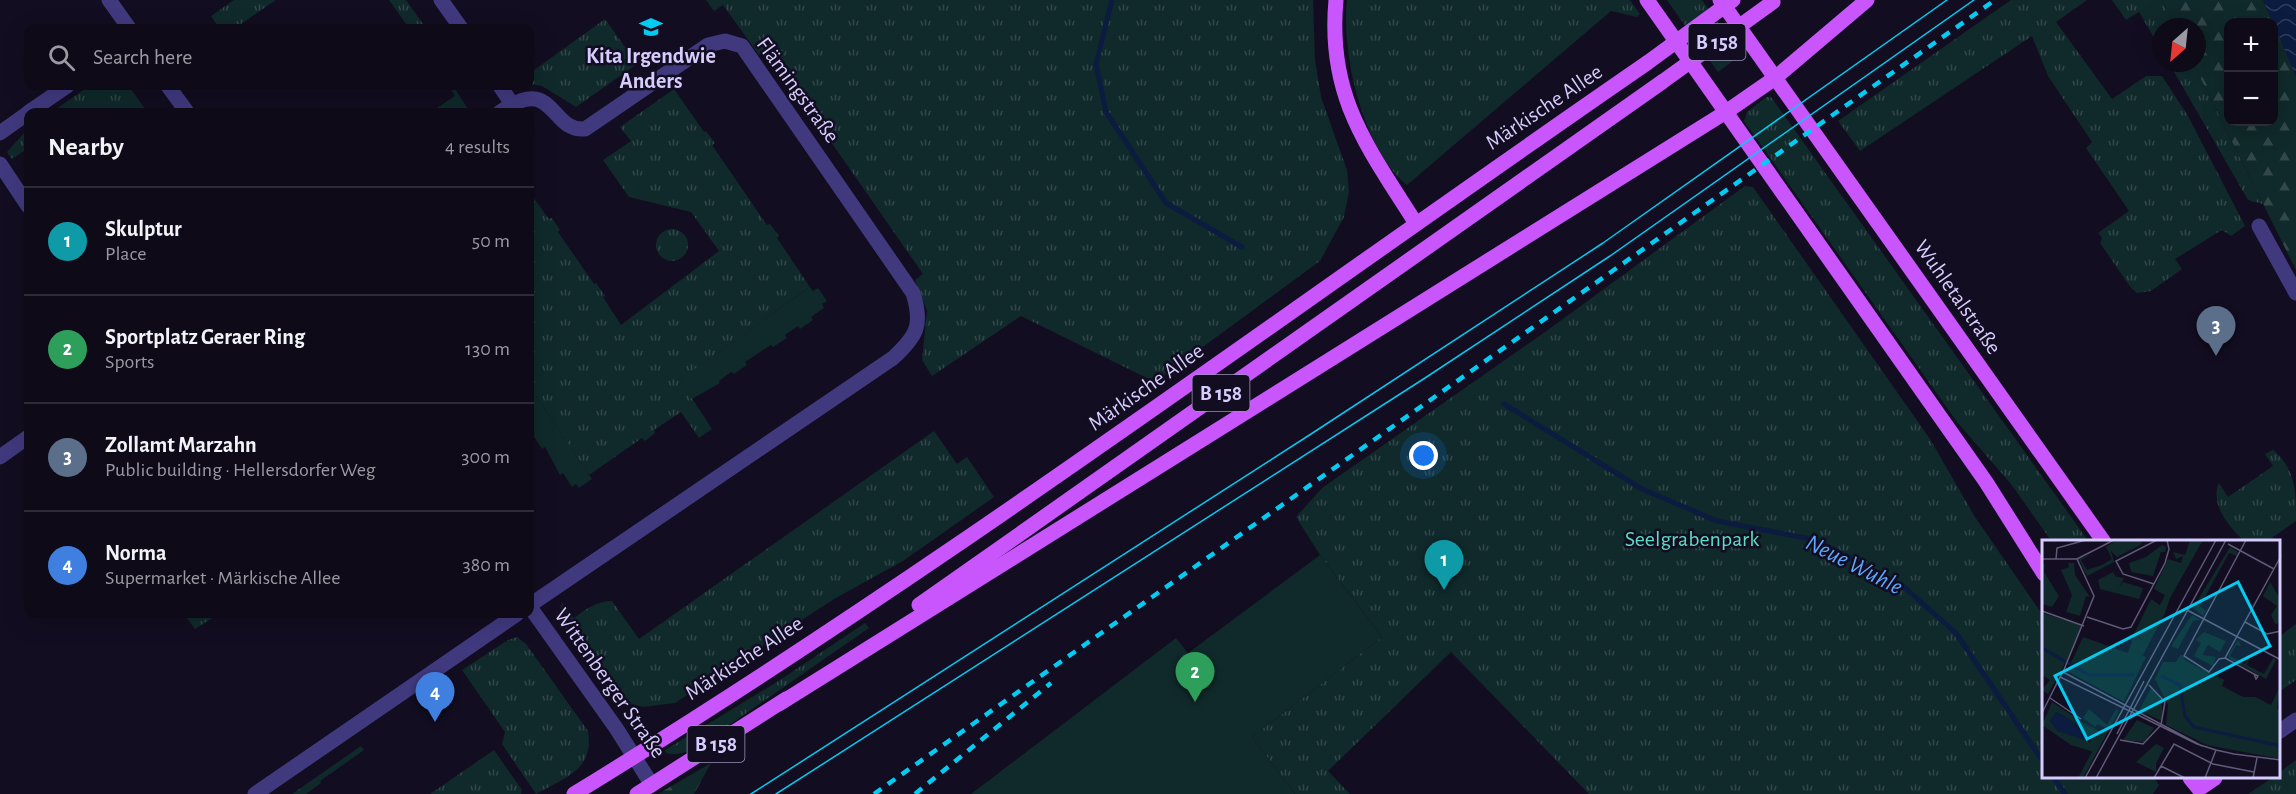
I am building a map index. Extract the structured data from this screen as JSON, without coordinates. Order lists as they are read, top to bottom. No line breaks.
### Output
{"streets":{"main road":["B 158","Märkische Allee","Wuhletalstraße"],"street":["Flämingstraße","Wittenberger Straße"]},"crossings":[["Märkische Allee","Wittenberger Straße"]],"water":["Neue Wuhle"],"parks":["Seelgrabenpark"],"places":{"school or university":["Kita Irgendwie Anders"]},"north":"bottom left","page":{"map_buttons":["+","−"],"search":"Search here","heading":["Nearby","4 results"],"list":[{"mark":"1","name":"Skulptur","note":"Place","value":"50 m"},{"mark":"2","name":"Sportplatz Geraer Ring","note":"Sports","value":"130 m"},{"mark":"3","name":"Zollamt Marzahn","note":"Public building · Hellersdorfer Weg","value":"300 m"},{"mark":"4","name":"Norma","note":"Supermarket · Märkische Allee","value":"380 m"}],"pins":["3","1","2","4"]}}
